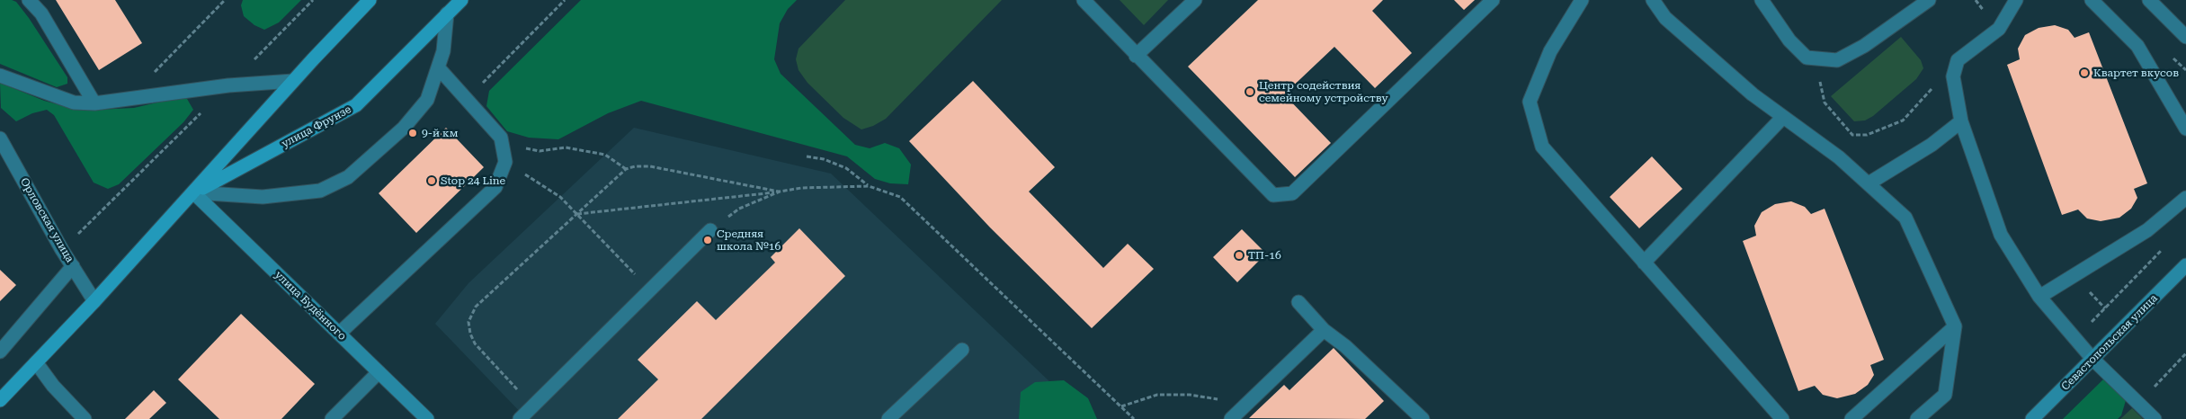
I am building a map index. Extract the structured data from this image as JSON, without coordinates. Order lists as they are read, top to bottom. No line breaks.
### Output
{"streets":{"main road":["улица Фрунзе","улица Будённого","Севастопольская улица"],"street":["Орловская улица"]},"crossings":[["улица Фрунзе","Орловская улица"],["улица Фрунзе","улица Будённого"]],"places":["Квартет вкусов","Центр содействия семейному устройству","9-й км","Stop 24 Line","Средняя школа №16","ТП-16"]}
